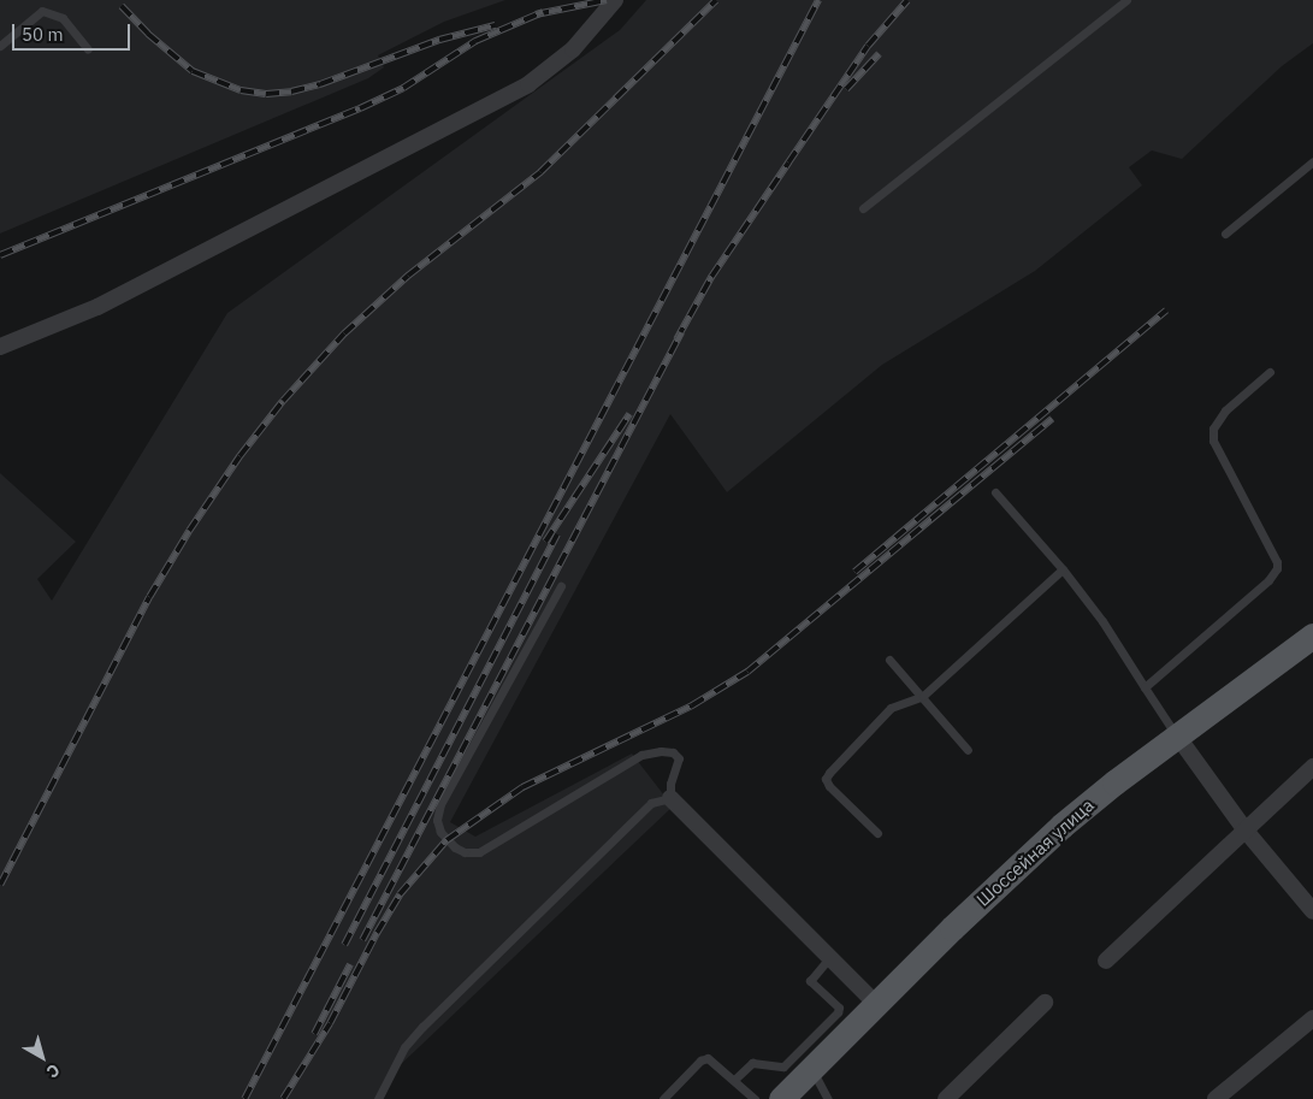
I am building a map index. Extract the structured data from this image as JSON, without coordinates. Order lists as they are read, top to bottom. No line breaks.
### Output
{"streets":{"main road":["Шоссейная улица"]},"scale_bar":"50 m","north":"bottom right"}
